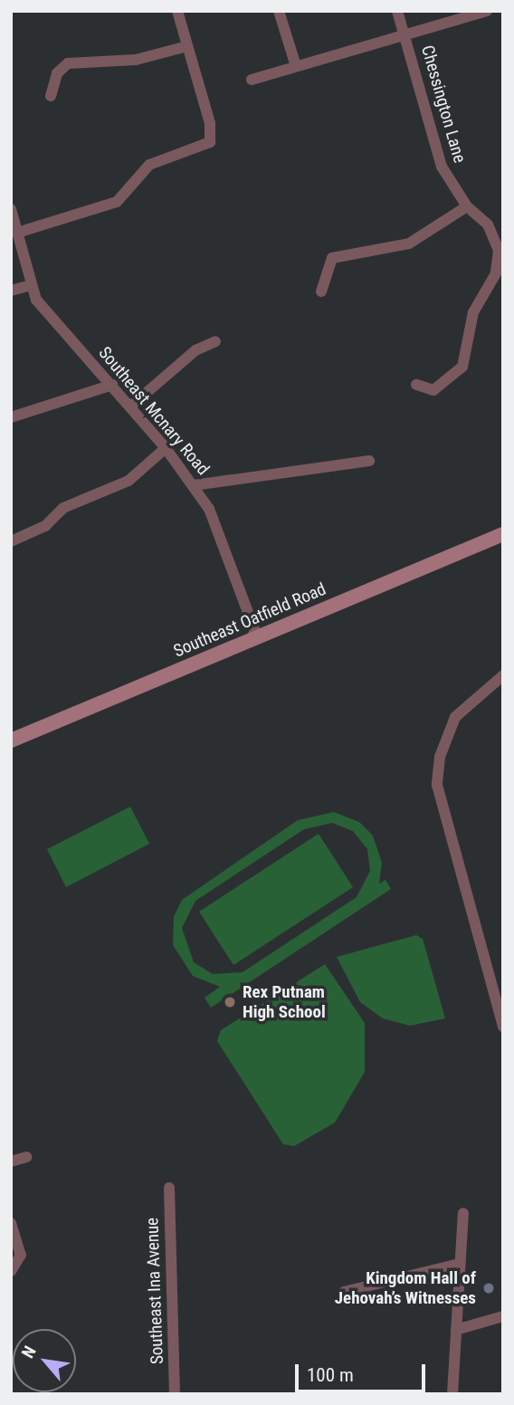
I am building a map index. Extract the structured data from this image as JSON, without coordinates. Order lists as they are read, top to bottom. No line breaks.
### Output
{"streets":{"main road":["Southeast Oatfield Road"],"street":["Chessington Lane","Southeast Mcnary Road","Southeast Ina Avenue"]},"crossings":[["Southeast Mcnary Road","Southeast Oatfield Road"]],"places":["Rex Putnam High School","Kingdom Hall of Jehovah’s Witnesses"],"scale_bar":"100 m","north":"top left"}
